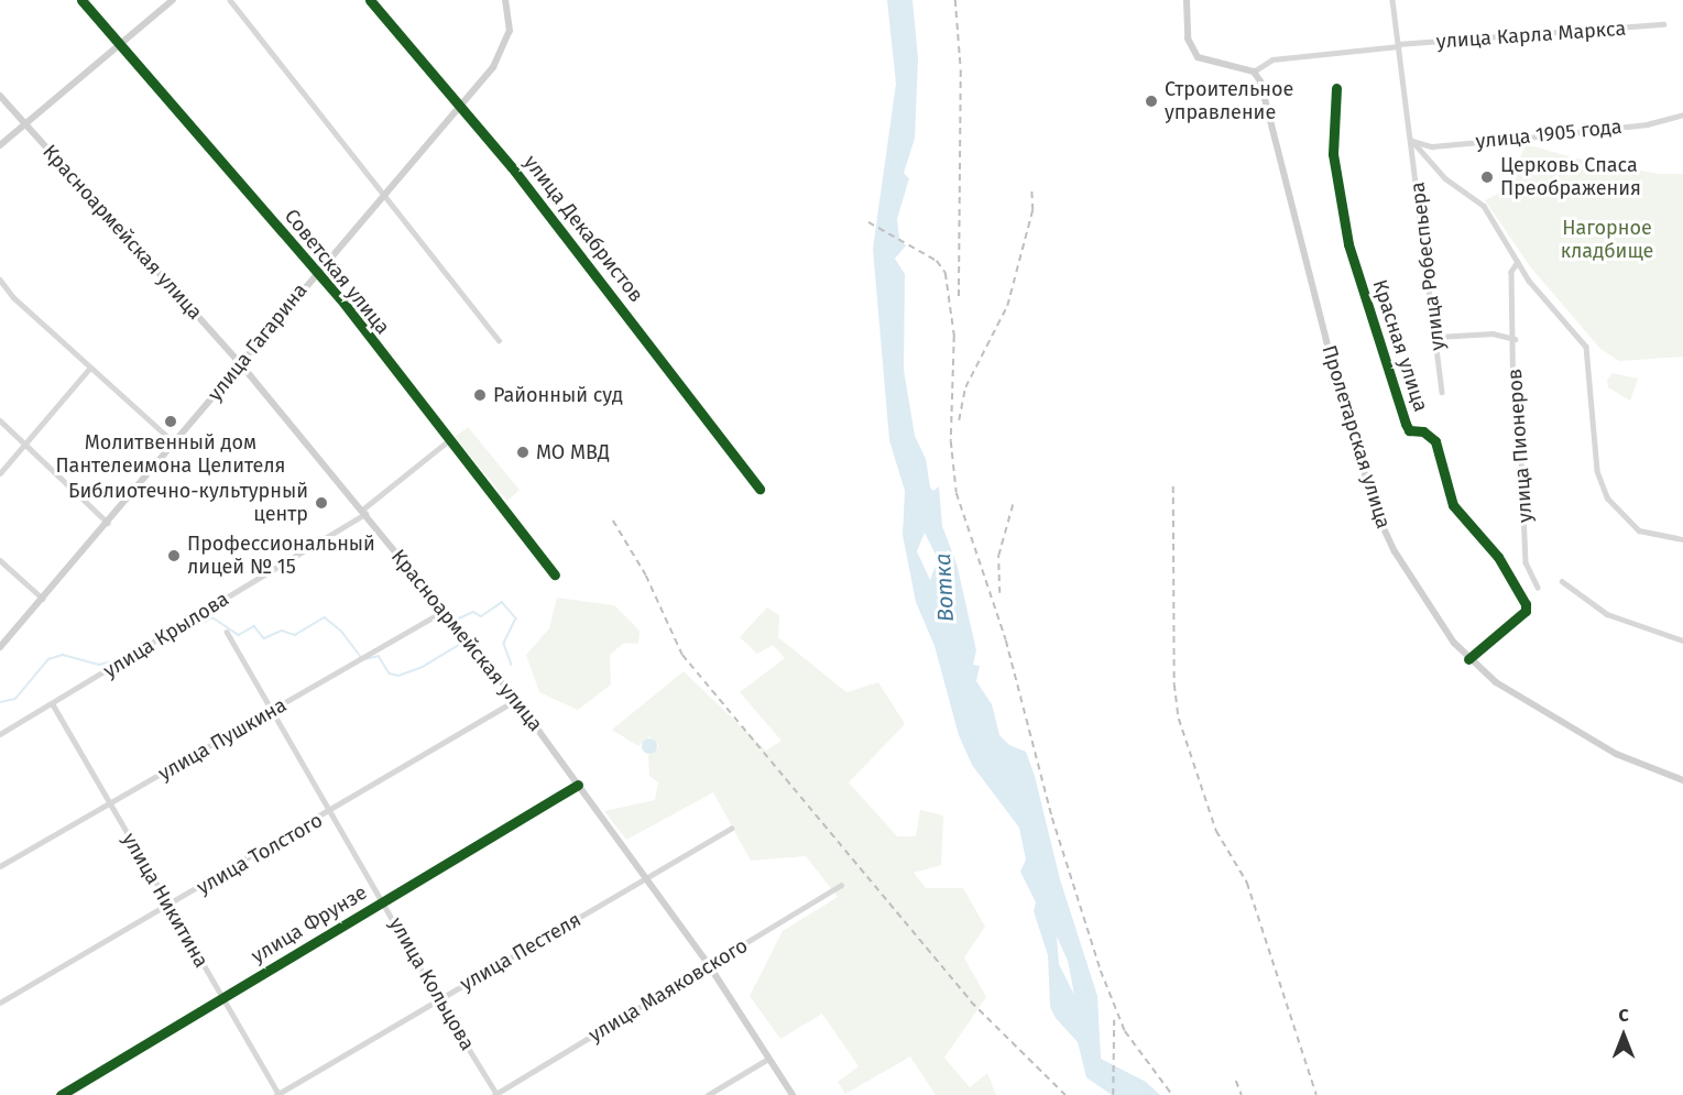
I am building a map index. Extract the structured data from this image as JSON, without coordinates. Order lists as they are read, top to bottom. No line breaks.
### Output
{"streets":{"main road":["Красноармейская улица","улица Гагарина","Пролетарская улица"],"street":["улица Карла Маркса","улица 1905 года","улица Декабристов","улица Робеспьера","Советская улица","Красная улица","улица Пионеров","улица Крылова","улица Пушкина","улица Толстого","улица Никитина","улица Фрунзе","улица Пестеля","улица Кольцова","улица Маяковского"]},"crossings":[["улица Карла Маркса","улица Робеспьера"],["улица Карла Маркса","Пролетарская улица"],["улица 1905 года","улица Робеспьера"],["улица Декабристов","улица Гагарина"],["Красноармейская улица","улица Гагарина"],["Красноармейская улица","улица Крылова"],["Красноармейская улица","улица Пушкина"],["Красноармейская улица","улица Толстого"],["Красноармейская улица","улица Фрунзе"],["Красноармейская улица","улица Пестеля"],["Красноармейская улица","улица Маяковского"],["улица Робеспьера","улица Пионеров"],["Советская улица","улица Гагарина"],["Советская улица","улица Крылова"],["Красная улица","Пролетарская улица"],["улица Крылова","улица Никитина"],["улица Пушкина","улица Никитина"],["улица Пушкина","улица Кольцова"],["улица Толстого","улица Никитина"],["улица Толстого","улица Кольцова"],["улица Никитина","улица Фрунзе"],["улица Никитина","улица Пестеля"],["улица Фрунзе","улица Кольцова"],["улица Пестеля","улица Кольцова"],["улица Кольцова","улица Маяковского"]],"water":["Вотка"],"parks":["Нагорное кладбище"],"places":["Строительное управление","Церковь Спаса Преображения","Районный суд","Молитвенный дом Пантелеимона Целителя","МО МВД","Библиотечно-культурный центр","Профессиональный лицей № 15"],"north":"top"}
